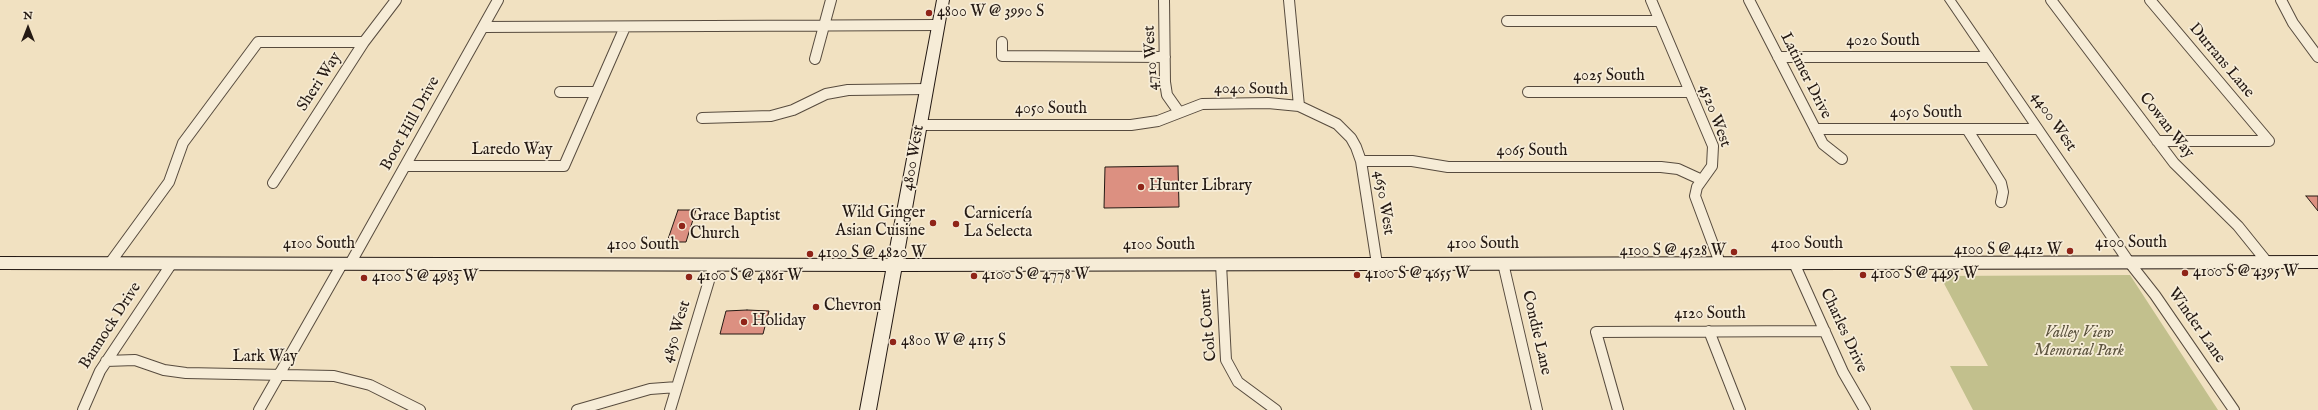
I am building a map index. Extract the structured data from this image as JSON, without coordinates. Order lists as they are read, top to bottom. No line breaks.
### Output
{"streets":{"main road":["4800 West","4100 South"],"street":["4020 South","4710 West","Durrans Lane","Latimer Drive","4025 South","Sheri Way","4040 South","4050 South","4520 West","4400 West","Boot Hill Drive","Cowan Way","Laredo Way","4065 South","4650 West","4120 South","Colt Court","Bannock Drive","Winder Lane","Charles Drive","4850 West","Condie Lane","Lark Way"]},"crossings":[["4020 South","Latimer Drive"],["4020 South","4400 West"],["4710 West","4040 South"],["4710 West","4050 South"],["Durrans Lane","Cowan Way"],["Latimer Drive","4050 South"],["4025 South","4520 West"],["4040 South","4050 South"],["4040 South","4650 West"],["4050 South","4400 West"],["4050 South","4800 West"],["4520 West","4065 South"],["4520 West","4100 South"],["4400 West","4100 South"],["4400 West","Winder Lane"],["Boot Hill Drive","Laredo Way"],["Boot Hill Drive","4100 South"],["Boot Hill Drive","Lark Way"],["Cowan Way","4100 South"],["4065 South","4650 West"],["4800 West","4100 South"],["4650 West","4100 South"],["4100 South","Colt Court"],["4100 South","Bannock Drive"],["4100 South","Winder Lane"],["4100 South","Charles Drive"],["4100 South","4850 West"],["4100 South","Condie Lane"],["4120 South","Charles Drive"],["Bannock Drive","Lark Way"]],"parks":["Valley View Memorial Park"],"places":["4800 W @ 3990 S","Hunter Library","Wild Ginger Asian Cuisine","Carnicería La Selecta","Grace Baptist Church","4100 S @ 4412 W","4100 S @ 4528 W","4100 S @ 4820 W","4100 S @ 4395 W","4100 S @ 4655 W","4100 S @ 4495 W","4100 S @ 4778 W","4100 S @ 4861 W","4100 S @ 4983 W","Chevron","Holiday","4800 W @ 4115 S"],"north":"top"}
